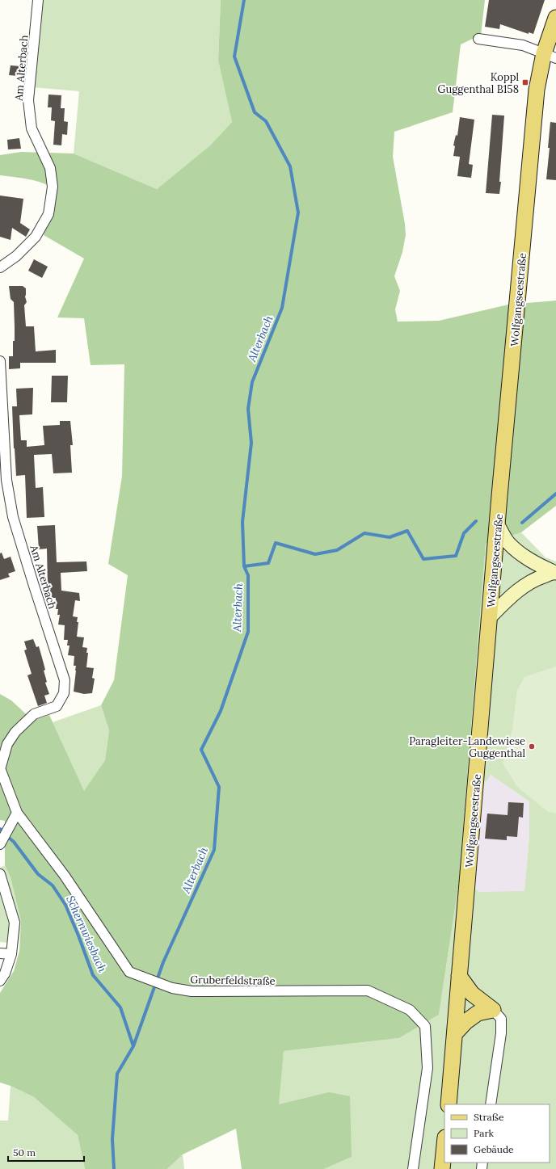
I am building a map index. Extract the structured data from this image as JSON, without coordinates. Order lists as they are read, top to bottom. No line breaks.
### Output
{"streets":{"main road":["Wolfgangseestraße"],"street":["Am Alterbach","Gruberfeldstraße"]},"crossings":[["Am Alterbach","Gruberfeldstraße"]],"water":["Alterbach","Schernwiesbach"],"places":{"transit":["Koppl Guggenthal B158"],"other":["Paragleiter-Landewiese Guggenthal"]},"legend":["Straße","Park","Gebäude"],"scale_bar":"50 m"}
